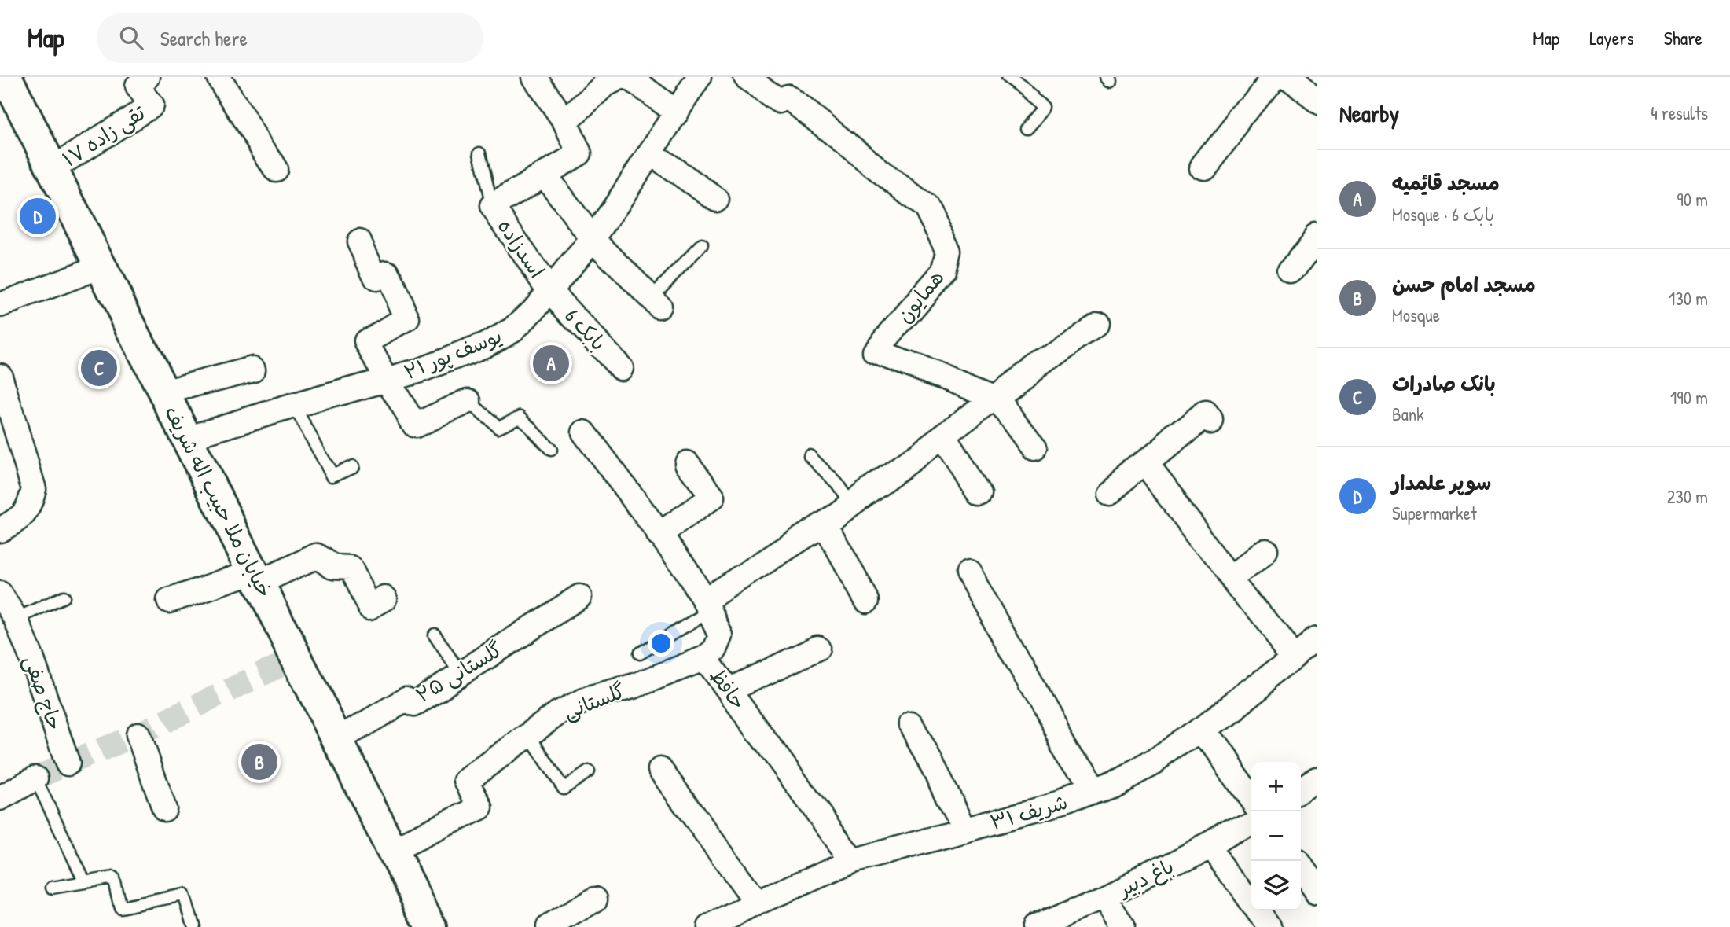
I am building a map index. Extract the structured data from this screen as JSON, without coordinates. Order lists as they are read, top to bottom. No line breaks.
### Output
{"streets":{"main road":["خیابان ملا حبیب اله شریف"],"street":["تقی زاده ۱۷","اسدزاده","همایون","بابک 6","یوسف پور ۲۱","گلستانی ۲۵","حافظ","حاج صفی","گلستانی","شریف ۳۱","باغ دبیر"]},"crossings":[["تقی زاده ۱۷","خیابان ملا حبیب اله شریف"],["اسدزاده","بابک 6"],["اسدزاده","یوسف پور ۲۱"],["بابک 6","یوسف پور ۲۱"],["یوسف پور ۲۱","خیابان ملا حبیب اله شریف"],["خیابان ملا حبیب اله شریف","گلستانی ۲۵"],["خیابان ملا حبیب اله شریف","گلستانی"],["حافظ","گلستانی"],["حافظ","شریف ۳۱"]],"page":{"header":"Map","search":"Search here","nav":["Map","Layers","Share"],"heading":["Nearby","4 results"],"list":[{"mark":"A","name":"مسجد قایٔمیه","note":"Mosque · بابک 6","value":"90 m"},{"mark":"B","name":"مسجد امام حسن","note":"Mosque","value":"130 m"},{"mark":"C","name":"بانک صادرات","note":"Bank","value":"190 m"},{"mark":"D","name":"سوپر علمدار","note":"Supermarket","value":"230 m"}],"pins":["D","A","C","B"],"map_buttons":["+","−"]}}
